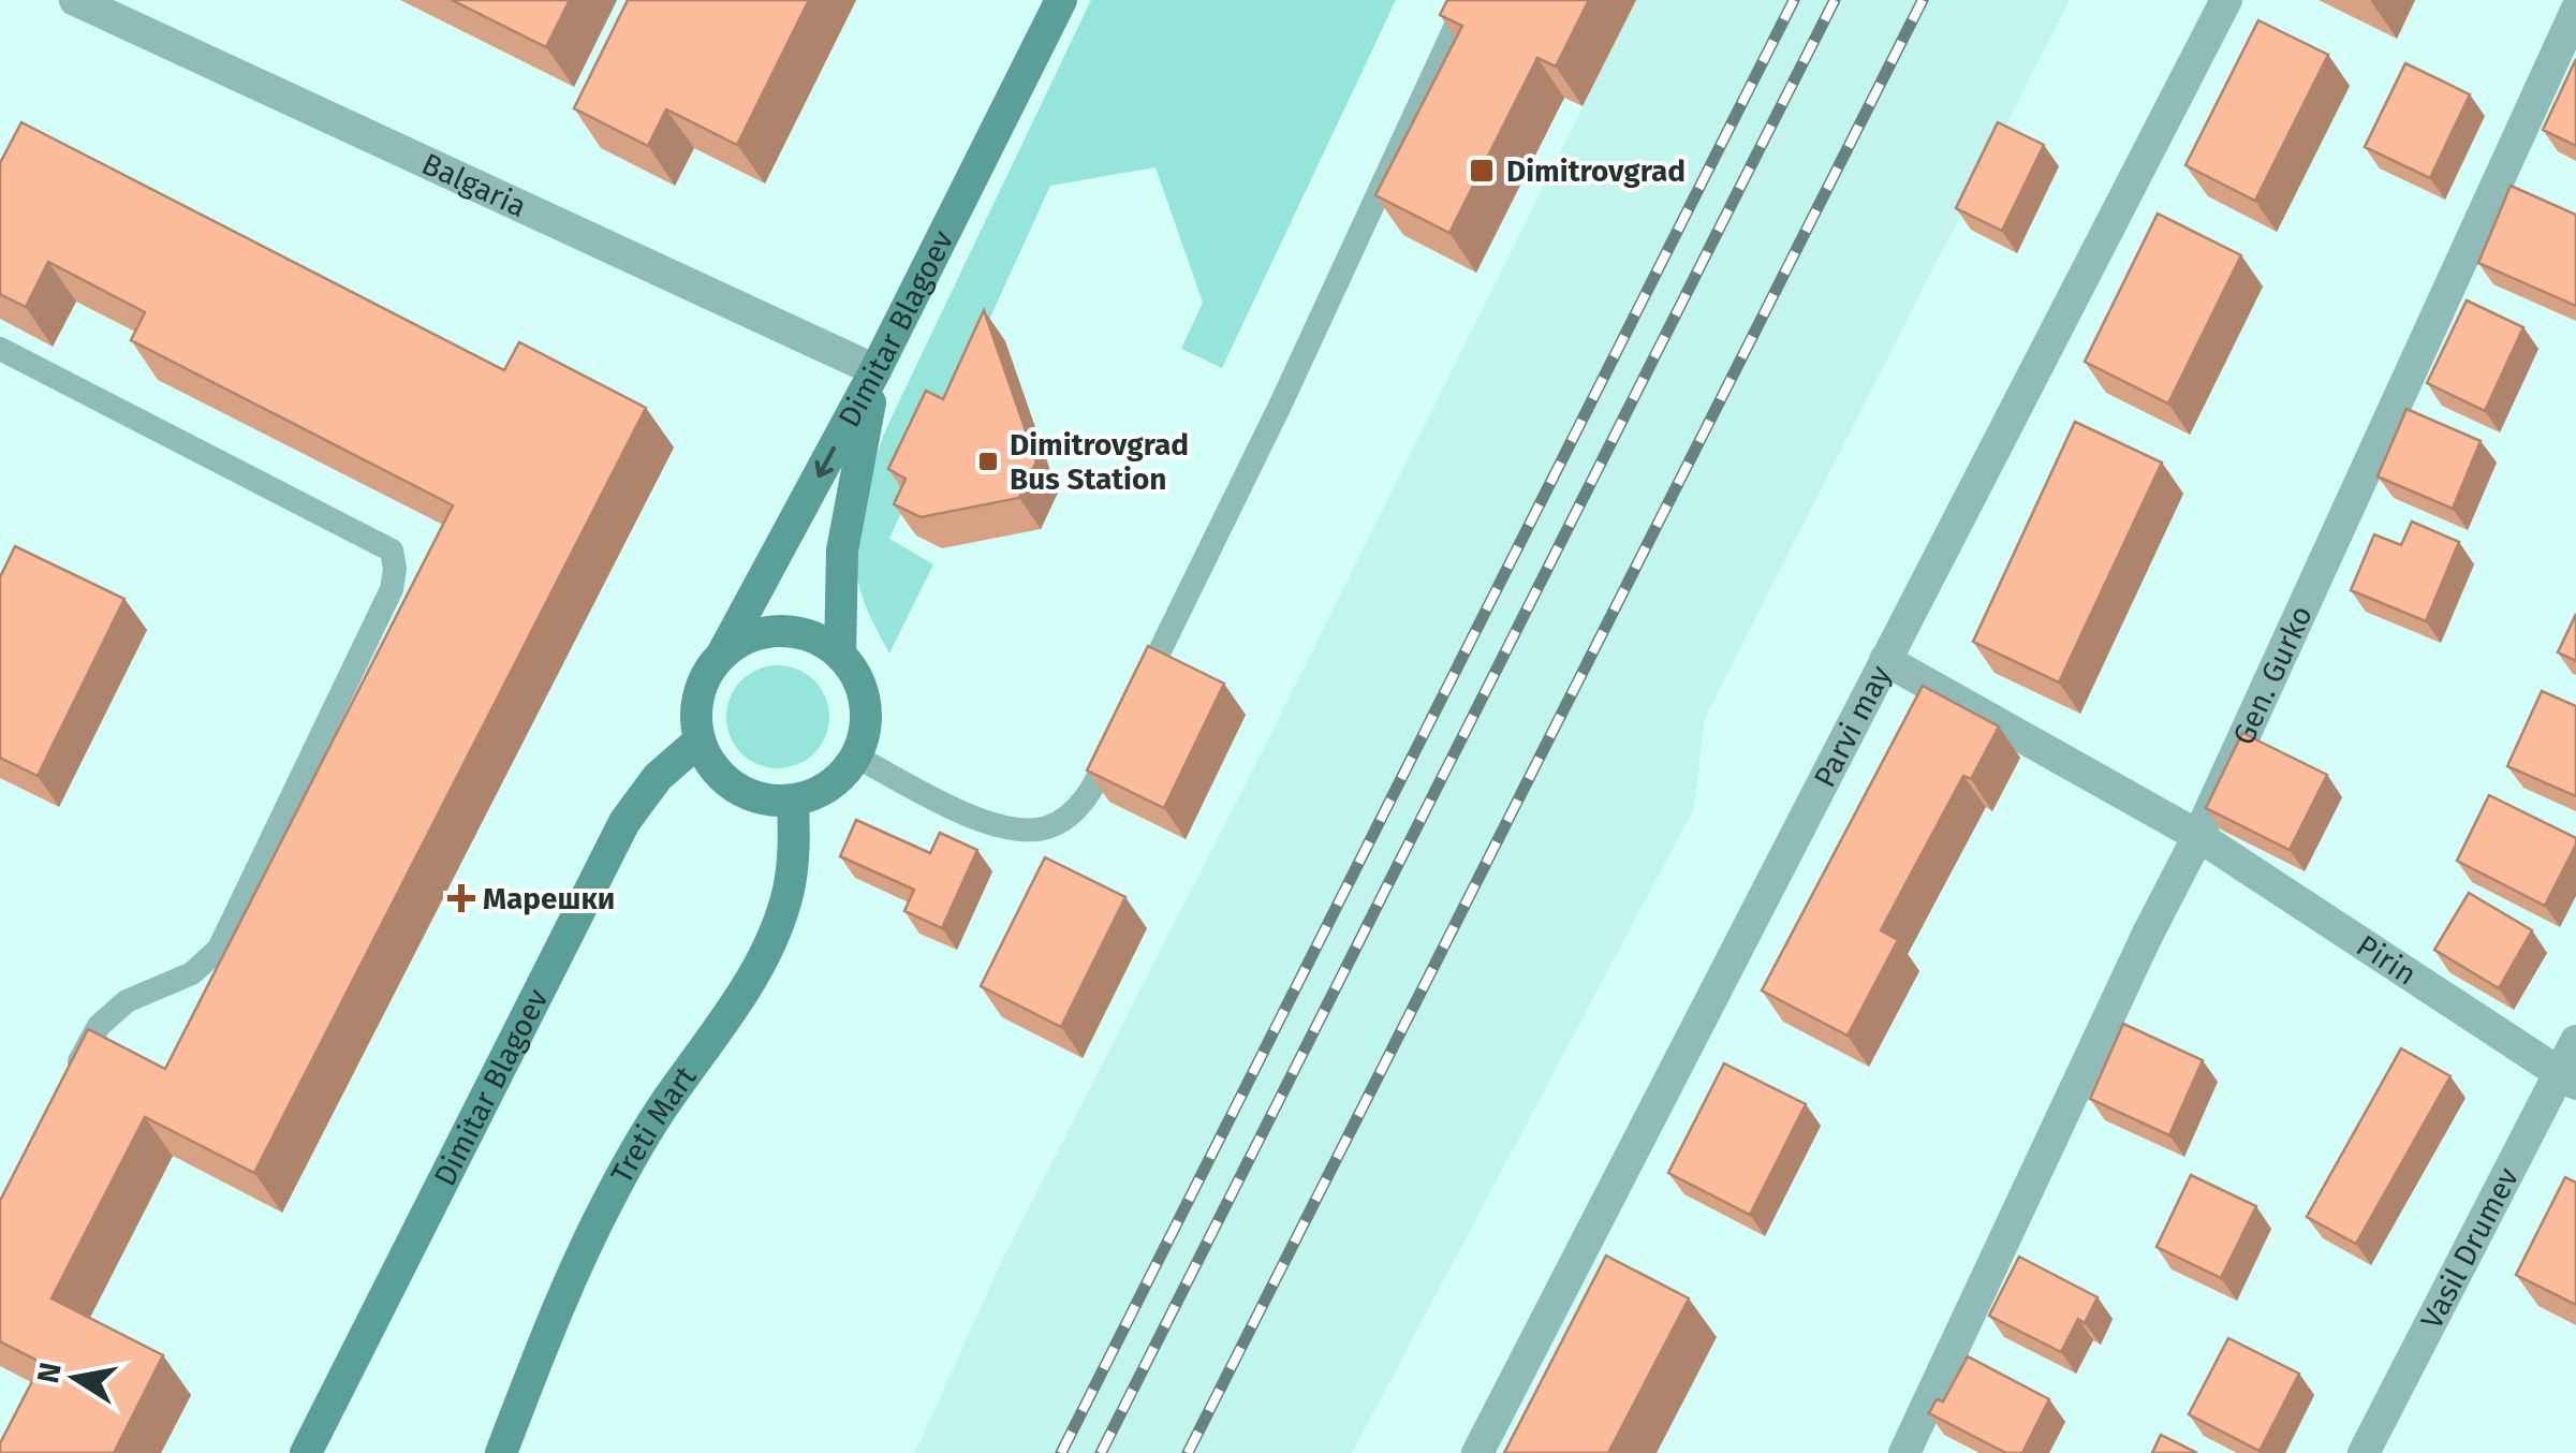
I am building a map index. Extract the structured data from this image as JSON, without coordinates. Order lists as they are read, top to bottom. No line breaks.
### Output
{"streets":{"street":["Balgaria","Dimitar Blagoev","Gen. Gurko","Parvi may","Pirin","Treti Mart","Vasil Drumev"]},"crossings":[["Balgaria","Dimitar Blagoev"],["Dimitar Blagoev","Treti Mart"],["Gen. Gurko","Pirin"],["Parvi may","Pirin"],["Pirin","Vasil Drumev"]],"places":{"transit":["Dimitrovgrad","Dimitrovgrad Bus Station"],"health":["Марешки"]},"north":"left"}
